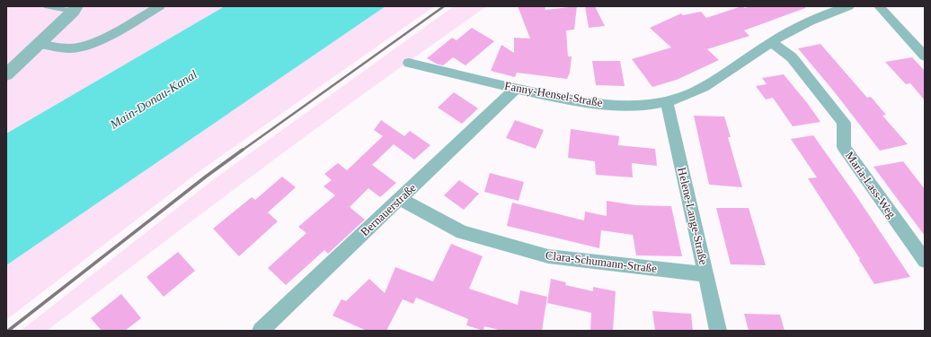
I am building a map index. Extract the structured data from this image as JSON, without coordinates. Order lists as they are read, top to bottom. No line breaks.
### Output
{"streets":{"street":["Fanny-Hensel-Straße","Maria-Lass-Weg","Bernauerstraße","Helene-Lange-Straße","Clara-Schumann-Straße"]},"crossings":[["Fanny-Hensel-Straße","Maria-Lass-Weg"],["Fanny-Hensel-Straße","Bernauerstraße"],["Fanny-Hensel-Straße","Helene-Lange-Straße"],["Bernauerstraße","Clara-Schumann-Straße"],["Helene-Lange-Straße","Clara-Schumann-Straße"]],"water":["Main-Donau-Kanal"]}
